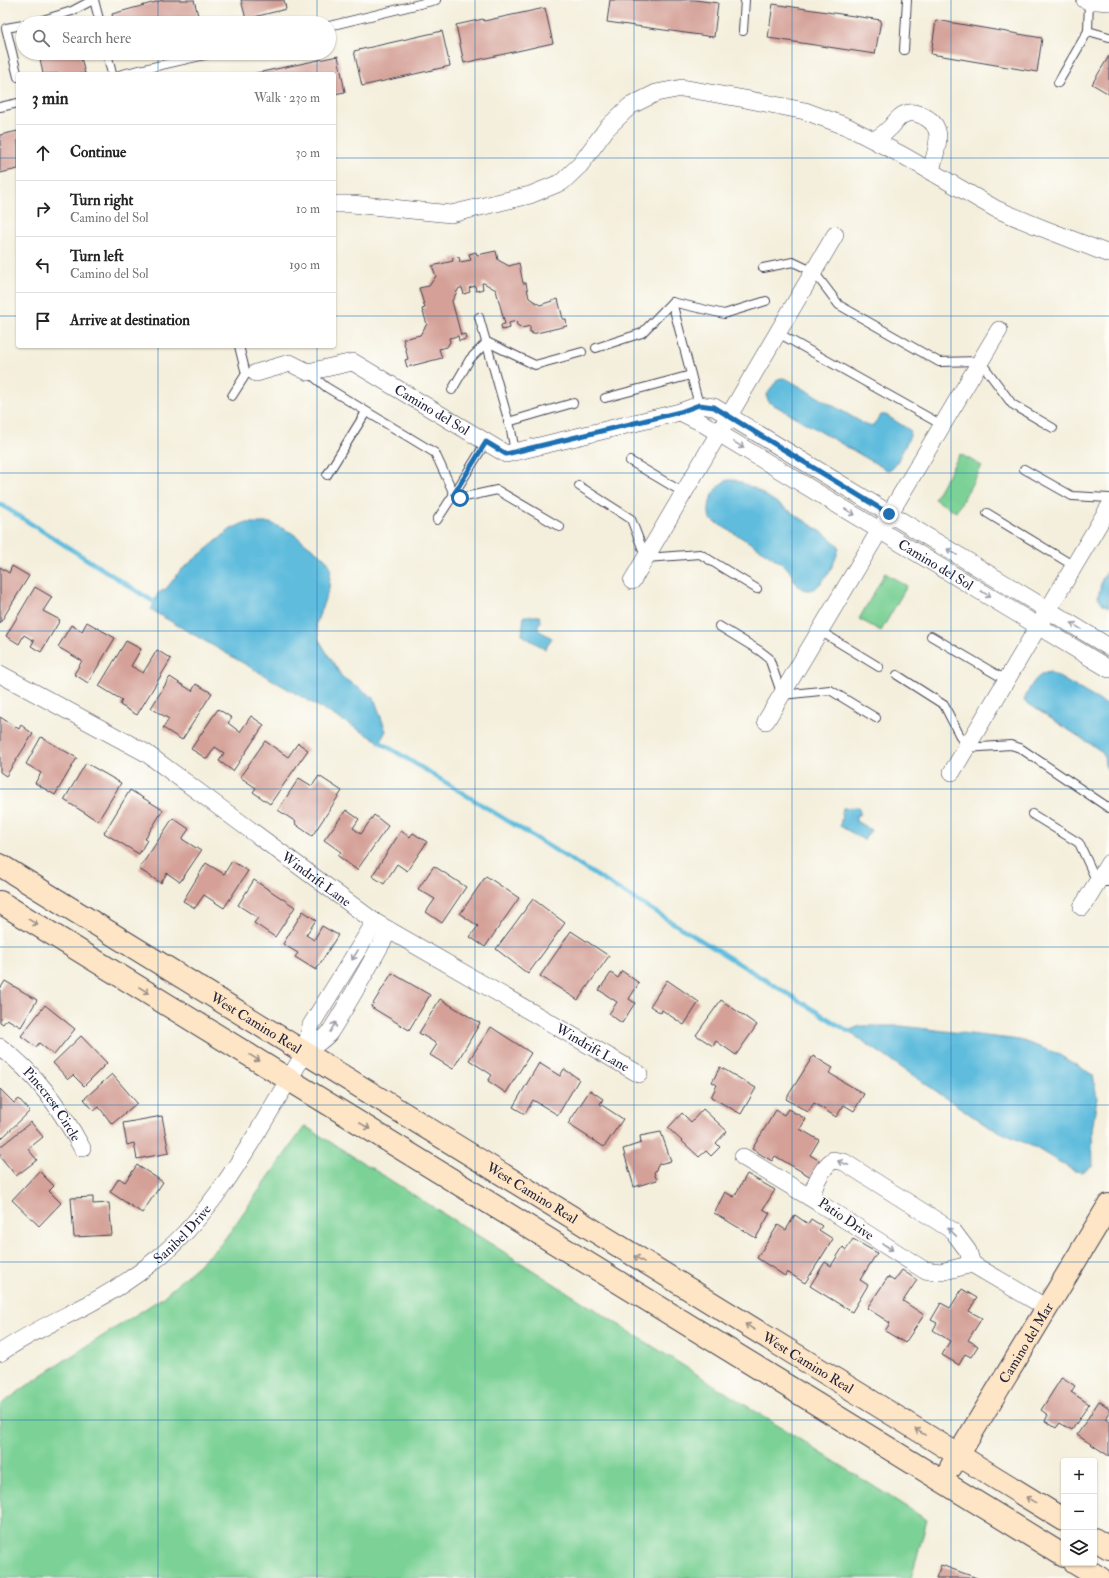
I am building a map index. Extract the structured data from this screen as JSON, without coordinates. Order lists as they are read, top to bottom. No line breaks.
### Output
{"streets":{"street":["Camino del Sol","Windrift Lane","West Camino Real","Pinecrest Circle","Patio Drive","Sanibel Drive","Camino del Mar"]},"crossings":[["Windrift Lane","Sanibel Drive"],["West Camino Real","Sanibel Drive"],["West Camino Real","Camino del Mar"]],"page":{"search":"Search here","heading":["3 min","Walk · 230 m"],"list":[["Continue","30 m"],["Turn right","Camino del Sol","10 m"],["Turn left","Camino del Sol","190 m"],"Arrive at destination"],"map_buttons":["+","−"]}}
